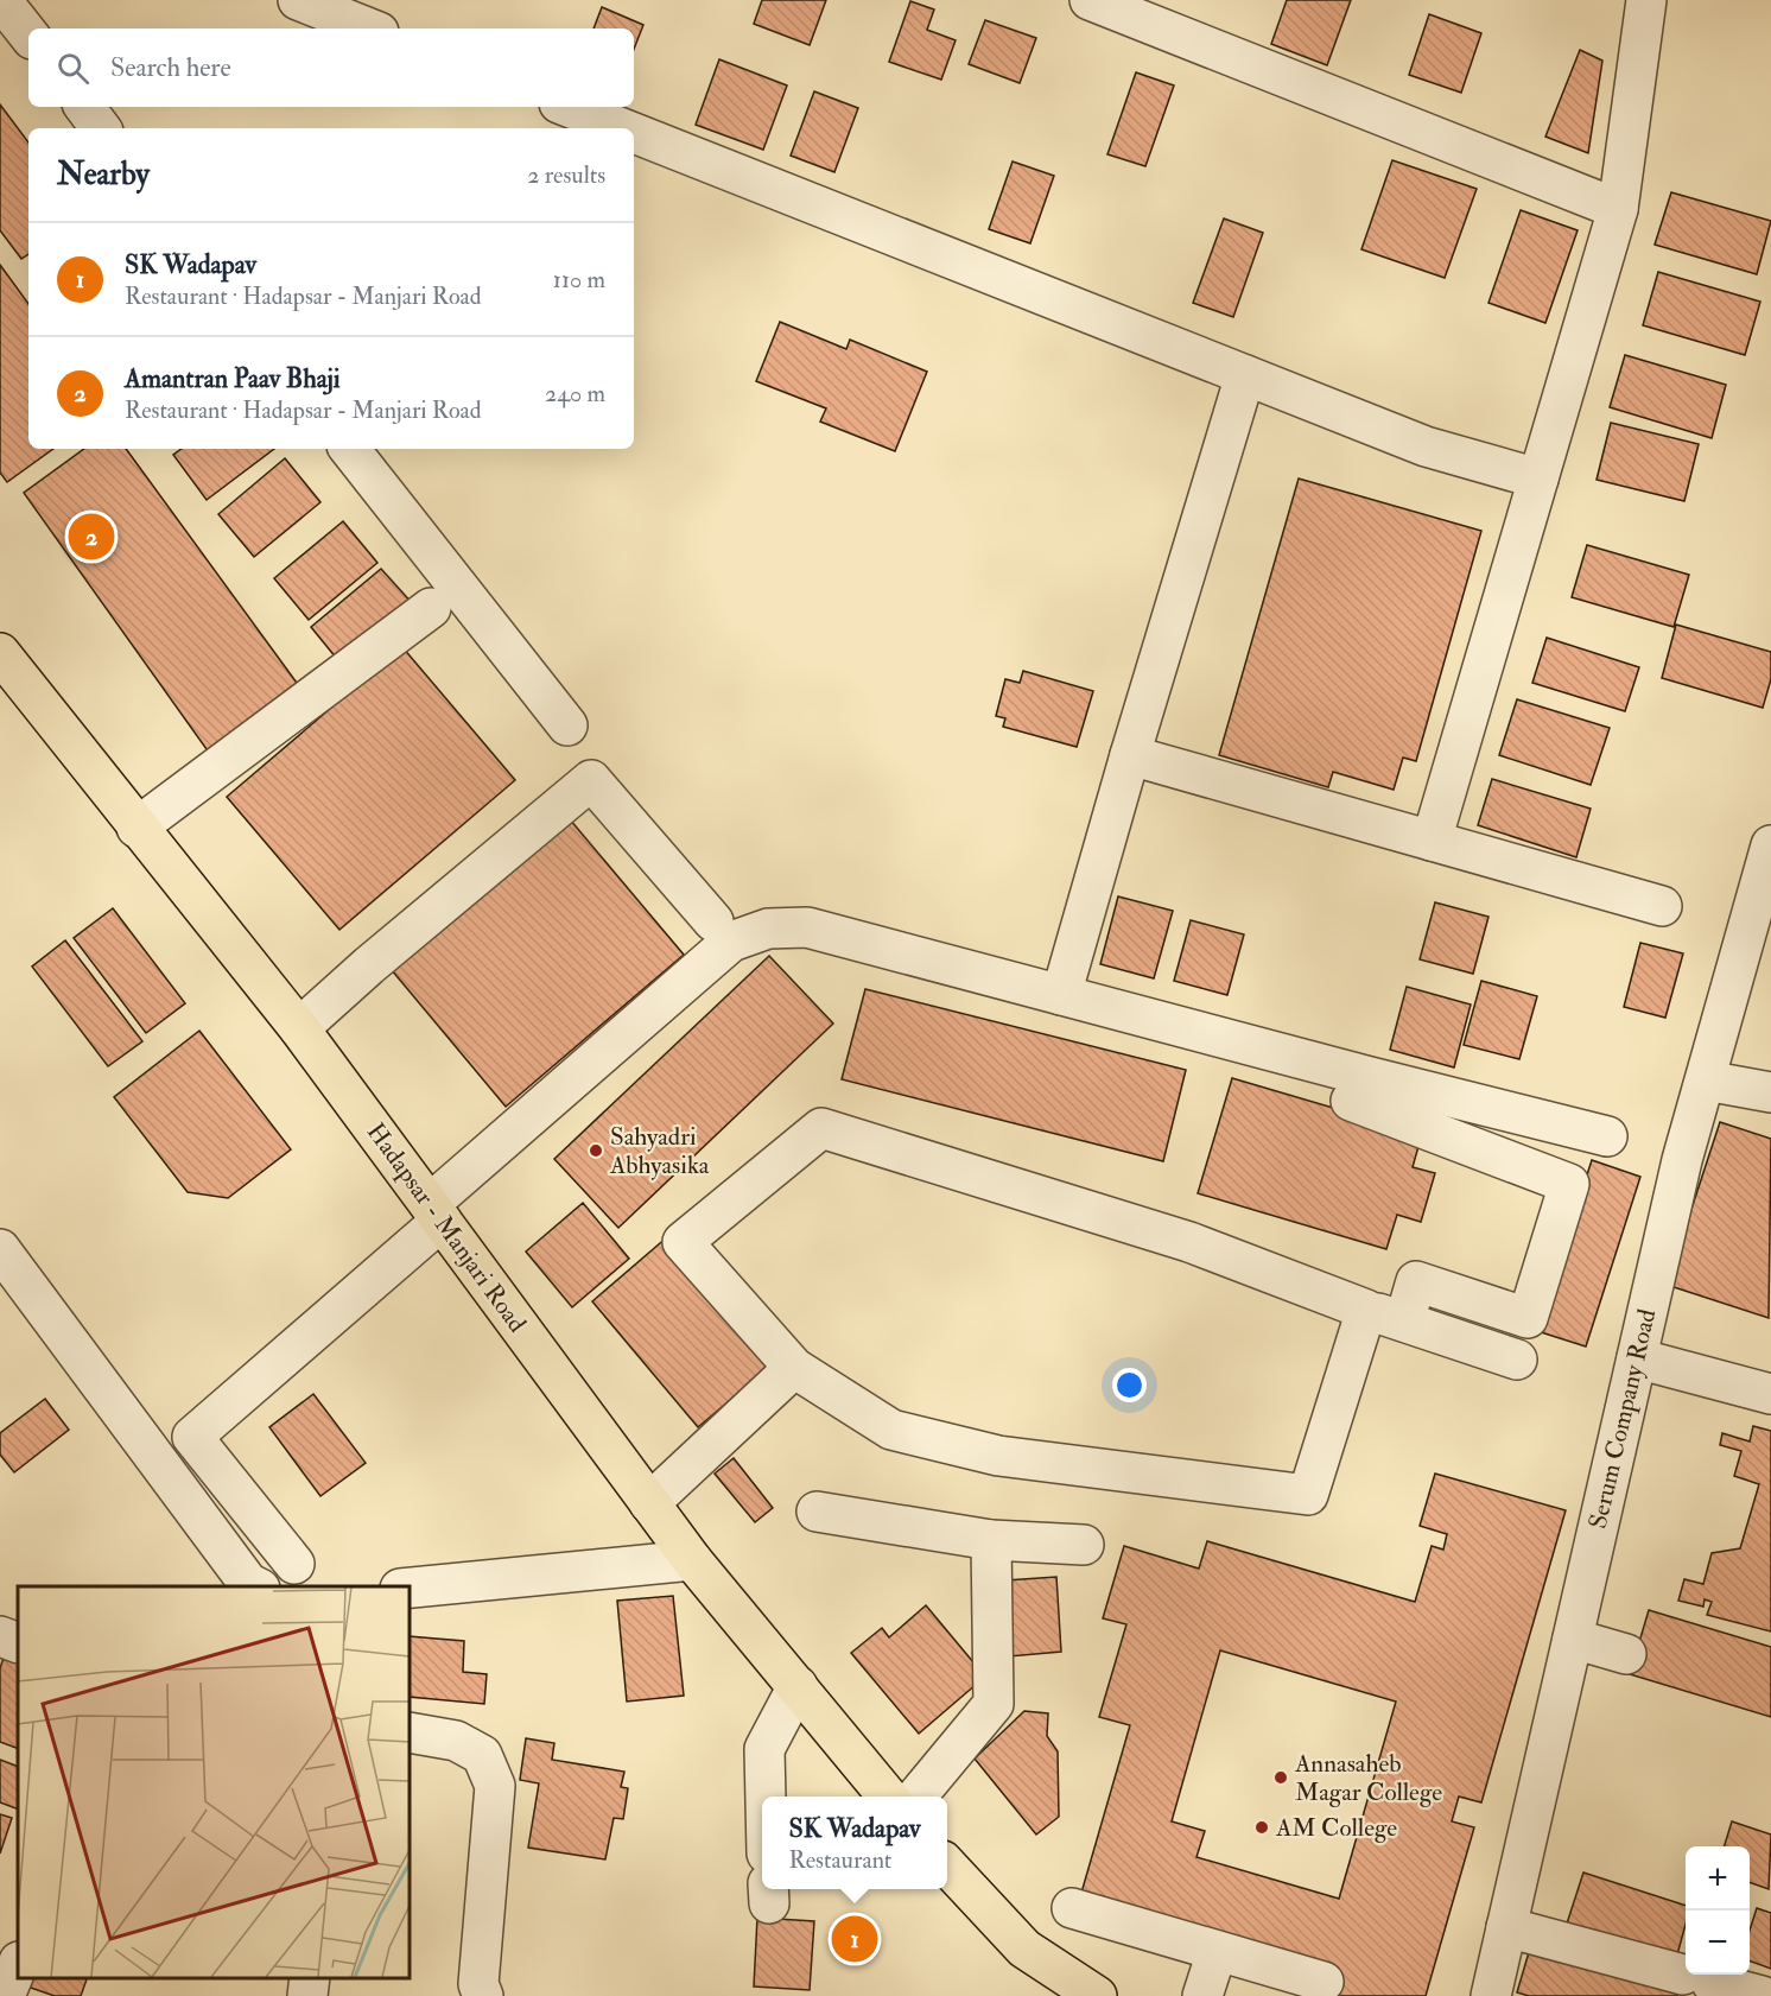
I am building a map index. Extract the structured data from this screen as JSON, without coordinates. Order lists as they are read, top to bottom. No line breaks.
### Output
{"streets":{"main road":["Hadapsar - Manjari Road"],"street":["Serum Company Road"]},"places":["Sahyadri Abhyasika","Annasaheb Magar College","AM College"],"page":{"search":"Search here","heading":["Nearby","2 results"],"list":[{"mark":"1","name":"SK Wadapav","note":"Restaurant · Hadapsar - Manjari Road","value":"110 m"},{"mark":"2","name":"Amantran Paav Bhaji","note":"Restaurant · Hadapsar - Manjari Road","value":"240 m"}],"pins":["2","1"],"popup":["SK Wadapav","Restaurant"],"map_buttons":["+","−"]}}
